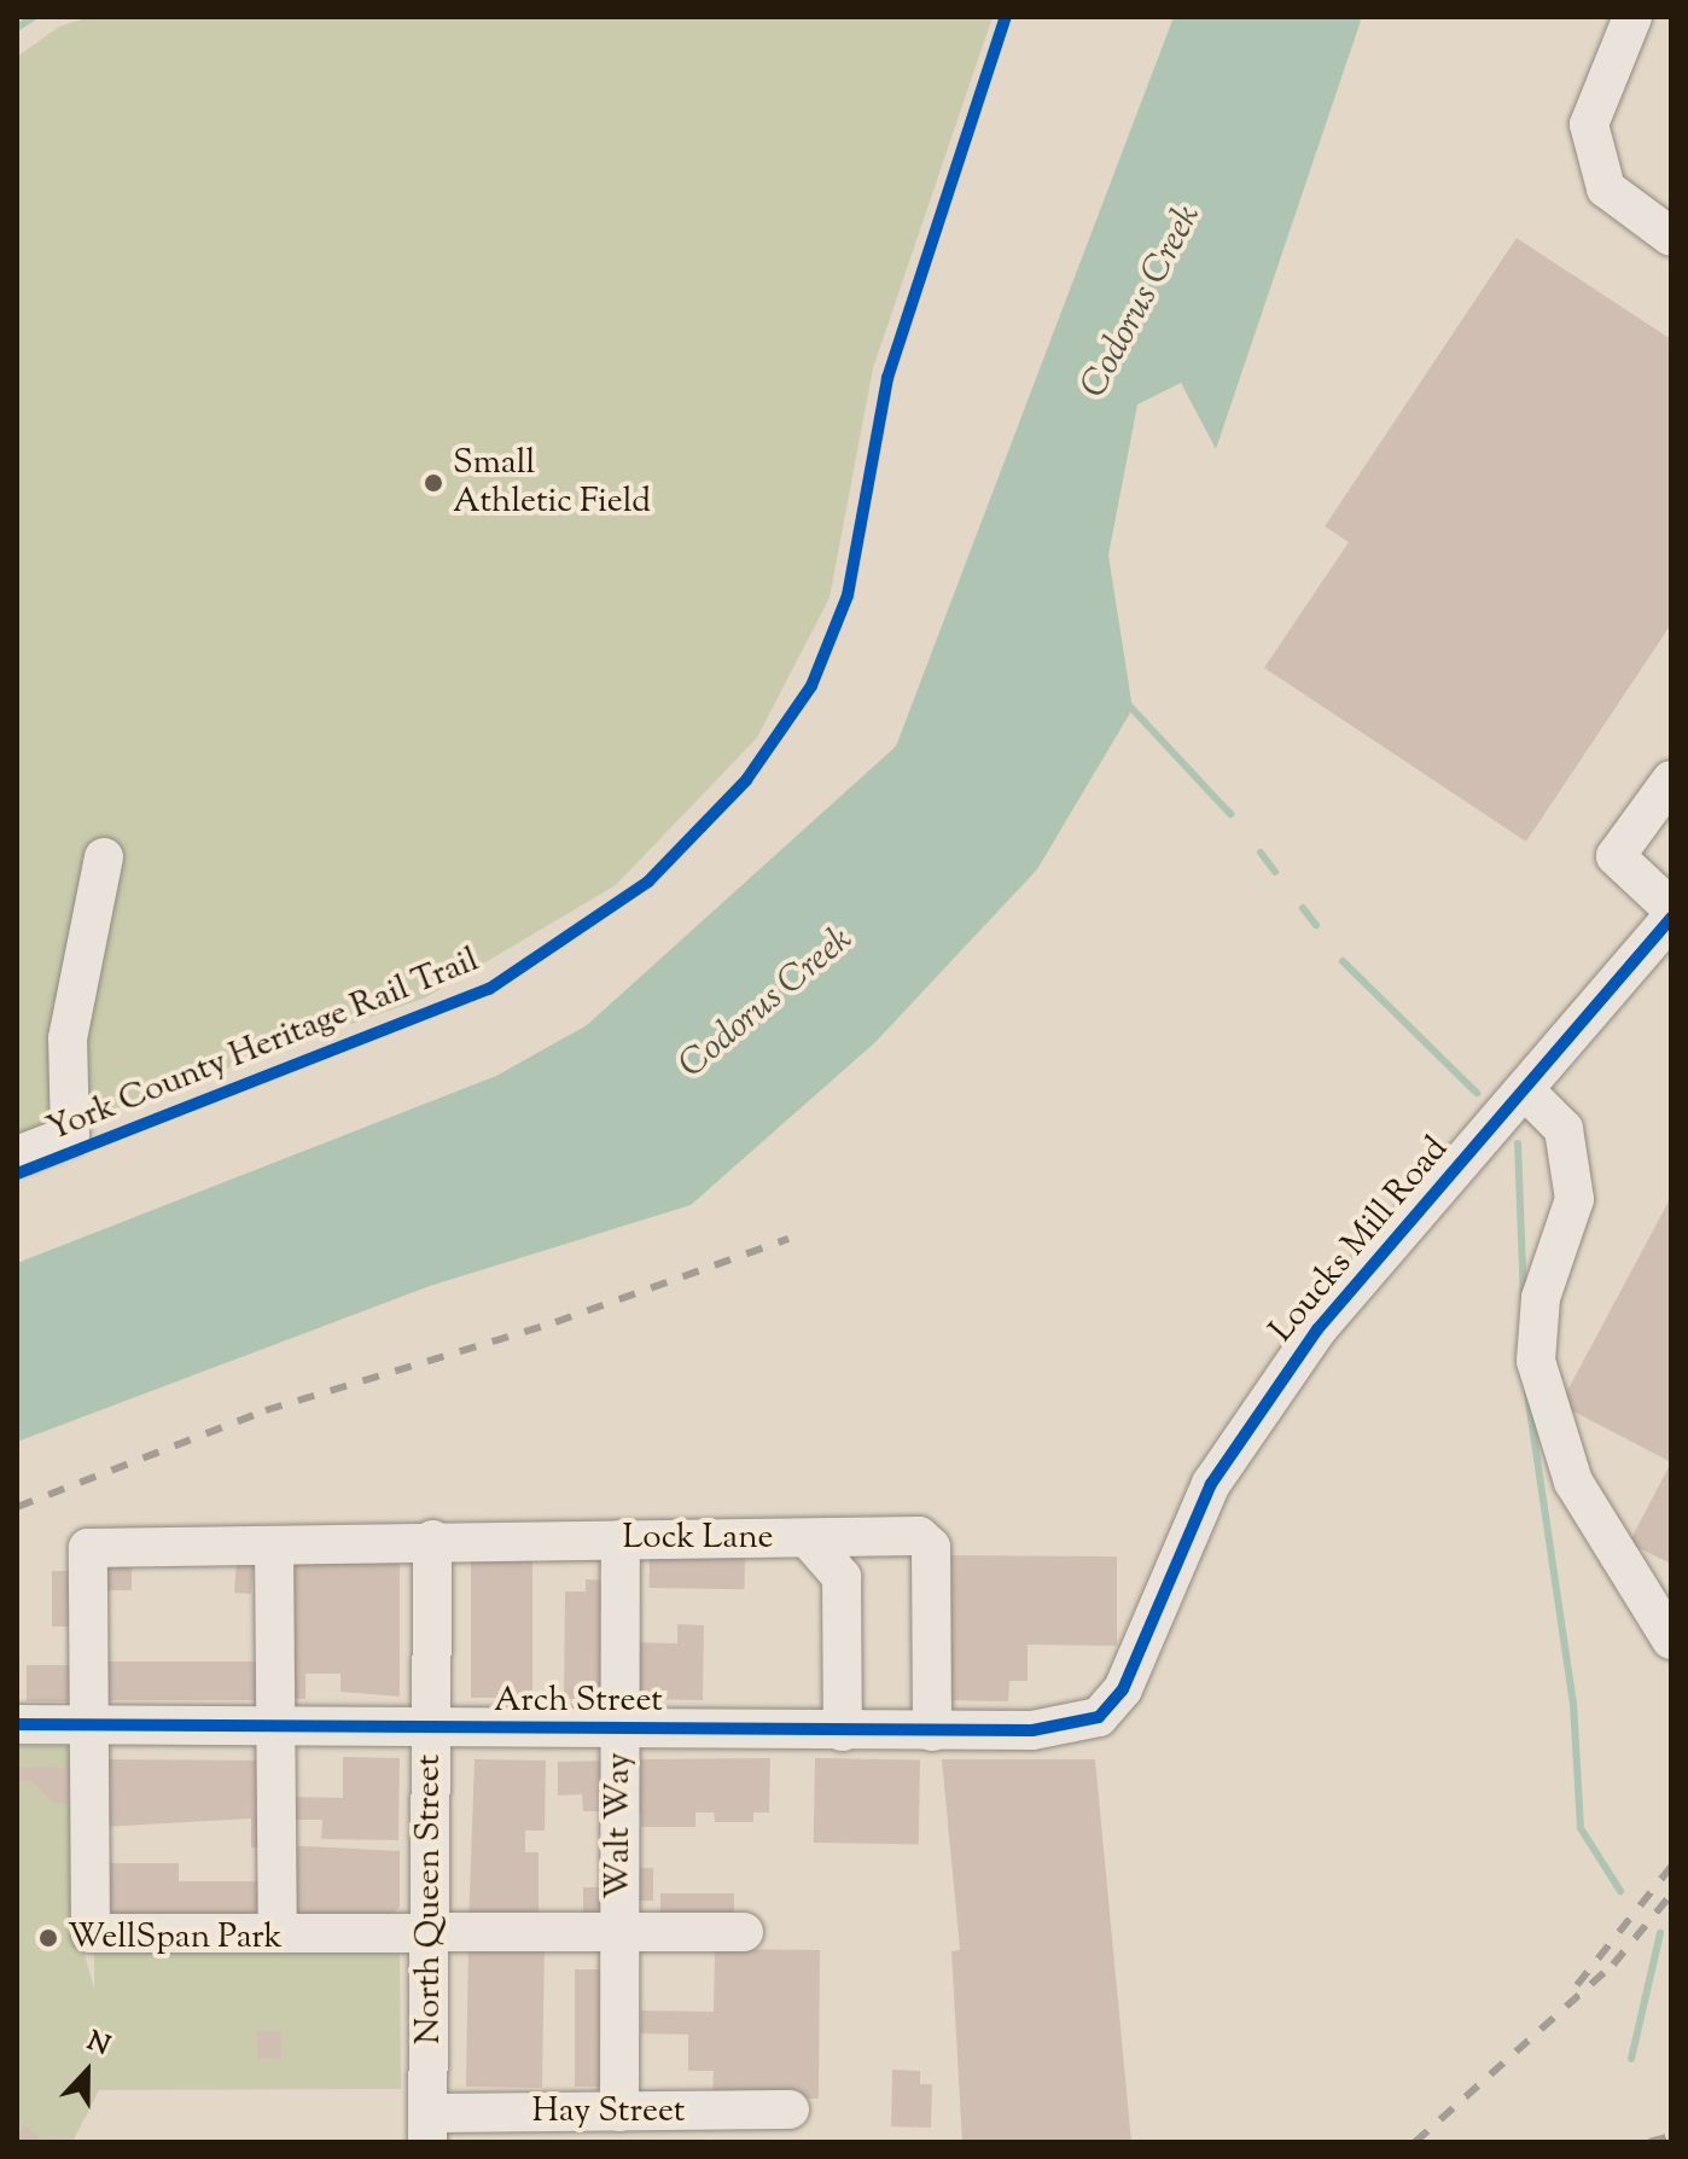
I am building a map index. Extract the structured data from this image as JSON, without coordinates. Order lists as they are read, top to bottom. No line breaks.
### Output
{"streets":{"street":["Loucks Mill Road","Lock Lane","Arch Street","Walt Way","North Queen Street","Hay Street"],"cycle path":["York County Heritage Rail Trail"]},"crossings":[["Loucks Mill Road","Arch Street"],["Lock Lane","Arch Street"],["Lock Lane","Walt Way"],["Lock Lane","North Queen Street"],["Arch Street","Walt Way"],["Arch Street","North Queen Street"],["Walt Way","Hay Street"],["North Queen Street","Hay Street"]],"water":["Codorus Creek"],"places":["Small Athletic Field","WellSpan Park"],"north":"top"}
